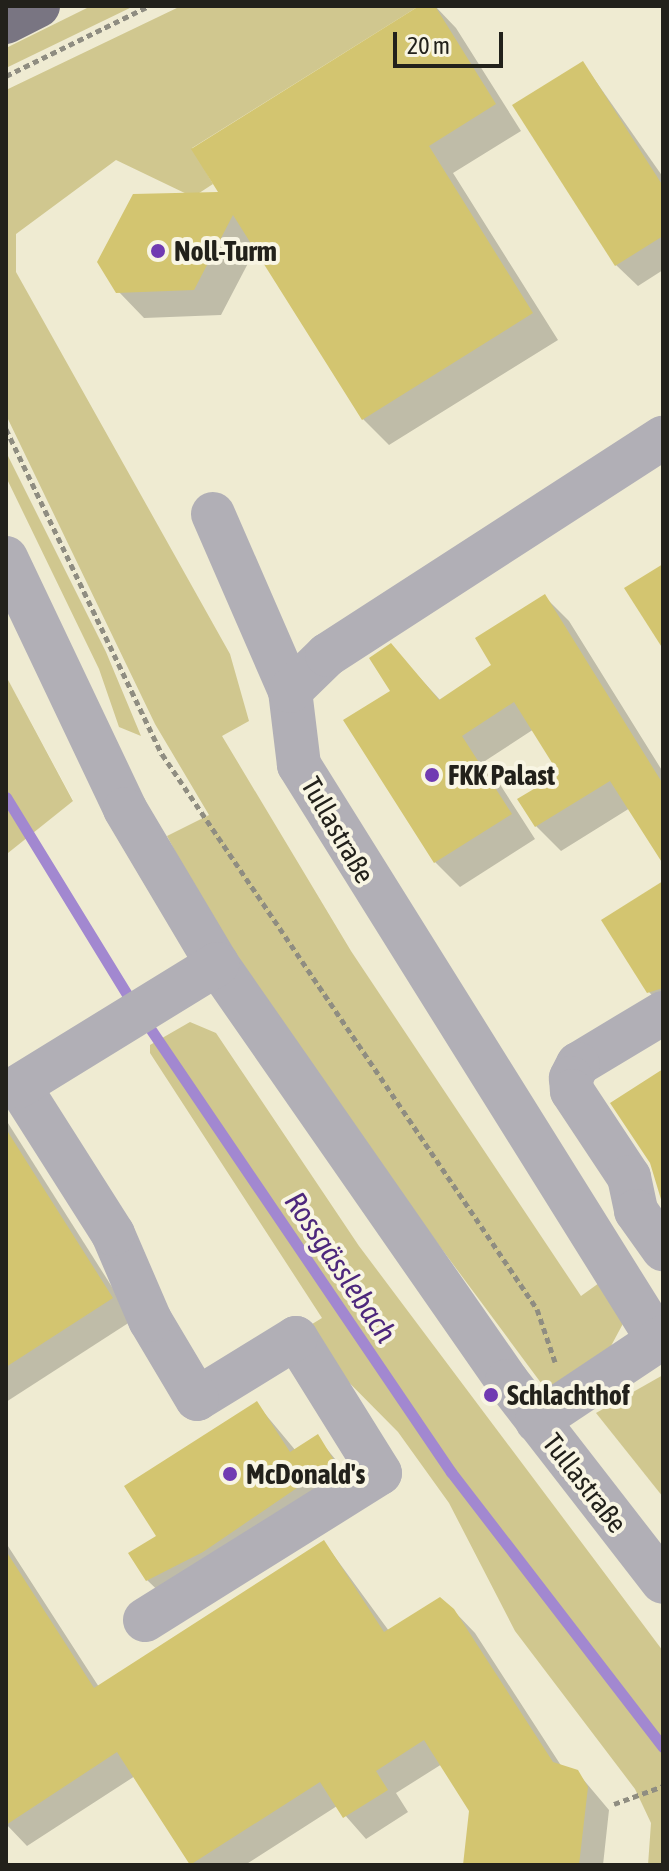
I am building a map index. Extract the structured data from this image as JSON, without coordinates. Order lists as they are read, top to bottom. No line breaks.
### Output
{"streets":{"street":["Tullastraße"]},"water":["Rossgässlebach"],"places":["Noll-Turm","FKK Palast","Schlachthof","McDonald's"],"scale_bar":"20 m"}
